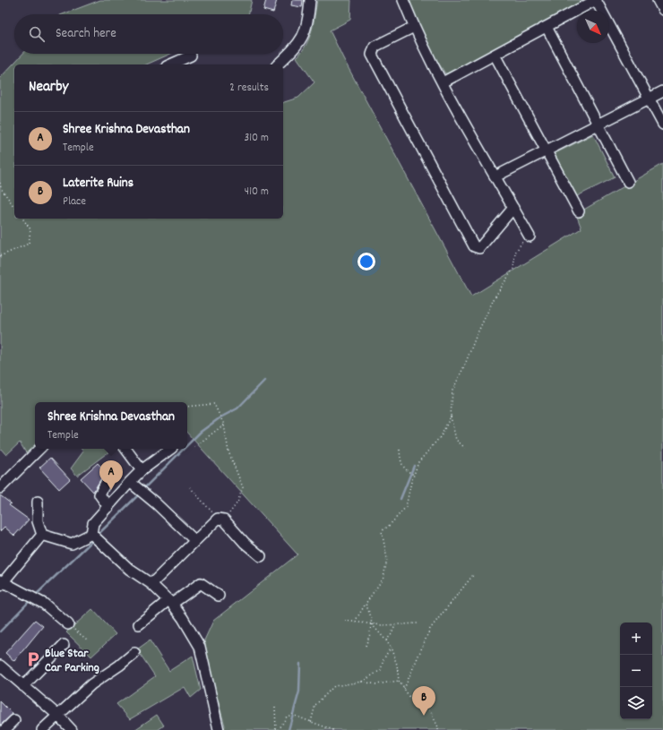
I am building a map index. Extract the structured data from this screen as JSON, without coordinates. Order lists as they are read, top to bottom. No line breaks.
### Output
{"places":{"parking":["Blue Star Car Parking"]},"north":"bottom right","page":{"search":"Search here","heading":["Nearby","2 results"],"list":[{"mark":"A","name":"Shree Krishna Devasthan","note":"Temple","value":"310 m"},{"mark":"B","name":"Laterite Ruins","note":"Place","value":"410 m"}],"popup":["Shree Krishna Devasthan","Temple"],"pins":["A","B"],"map_buttons":["+","−"]}}
